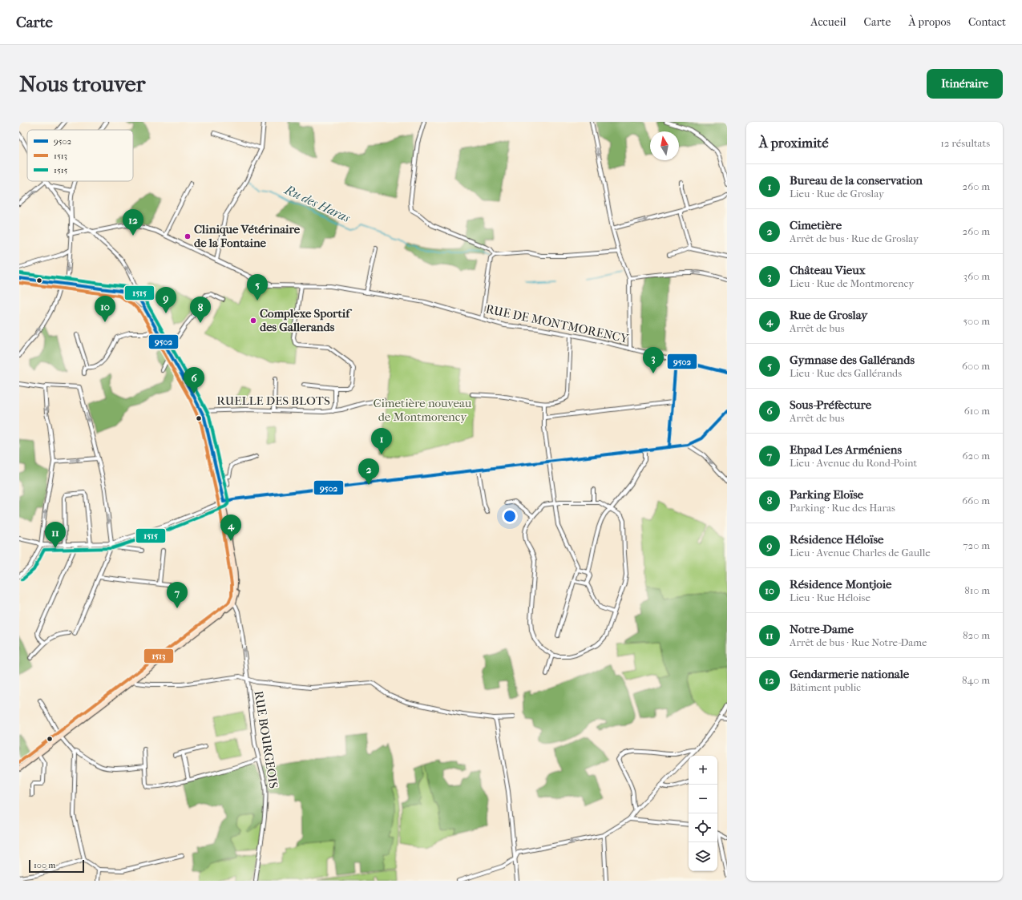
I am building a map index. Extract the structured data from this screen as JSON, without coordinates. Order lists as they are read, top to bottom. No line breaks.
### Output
{"streets":{"street":["RUE DE MONTMORENCY","RUELLE DES BLOTS","RUE BOURGEOIS"]},"water":["Ru des Haras"],"parks":["Cimetière nouveau de Montmorency"],"places":["Clinique Vétérinaire de la Fontaine","Complexe Sportif des Gallerands"],"lines":["transit line 1515","transit line 9502","transit line 1513"],"legend":["9502","1513","1515"],"scale_bar":"100 m","north":"top","page":{"header":"Carte","nav":["Accueil","Carte","À propos","Contact"],"buttons":"Itinéraire","title":"Nous trouver","heading":["À proximité","12 résultats"],"list":[{"mark":"1","name":"Bureau de la conservation","note":"Lieu · Rue de Groslay","value":"260 m"},{"mark":"2","name":"Cimetière","note":"Arrêt de bus · Rue de Groslay","value":"260 m"},{"mark":"3","name":"Château Vieux","note":"Lieu · Rue de Montmorency","value":"360 m"},{"mark":"4","name":"Rue de Groslay","note":"Arrêt de bus","value":"500 m"},{"mark":"5","name":"Gymnase des Gallérands","note":"Lieu · Rue des Gallérands","value":"600 m"},{"mark":"6","name":"Sous-Préfecture","note":"Arrêt de bus","value":"610 m"},{"mark":"7","name":"Ehpad Les Arméniens","note":"Lieu · Avenue du Rond-Point","value":"620 m"},{"mark":"8","name":"Parking Eloïse","note":"Parking · Rue des Haras","value":"660 m"},{"mark":"9","name":"Résidence Héloïse","note":"Lieu · Avenue Charles de Gaulle","value":"720 m"},{"mark":"10","name":"Résidence Montjoie","note":"Lieu · Rue Héloise","value":"810 m"},{"mark":"11","name":"Notre-Dame","note":"Arrêt de bus · Rue Notre-Dame","value":"820 m"},{"mark":"12","name":"Gendarmerie nationale","note":"Bâtiment public","value":"840 m"}],"pins":["12","5","9","10","8","3","6","1","2","4","11","7"],"map_buttons":["+","−"],"scale":"100 m"}}
